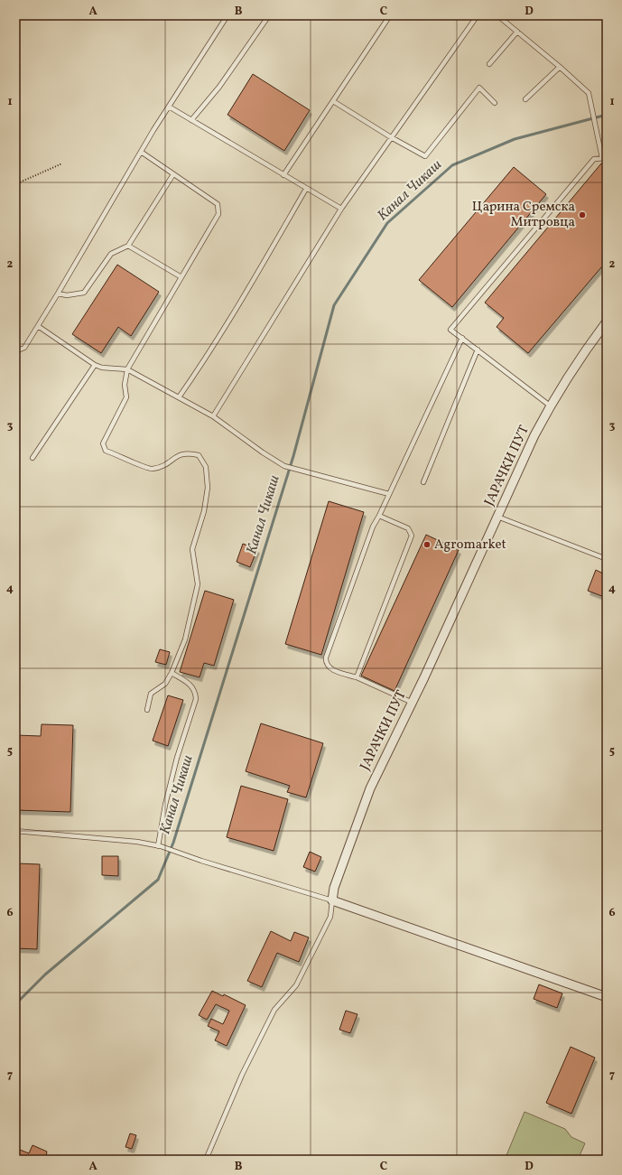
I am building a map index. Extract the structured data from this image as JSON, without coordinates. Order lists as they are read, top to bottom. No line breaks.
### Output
{"streets":{"street":["ЈАРАЧКИ ПУТ"]},"water":["Канал Чикаш"],"places":["Царина Сремска Митровца","Agromarket"],"grid":{"columns":["A","B","C","D"],"rows":["1","2","3","4","5","6","7"]}}
